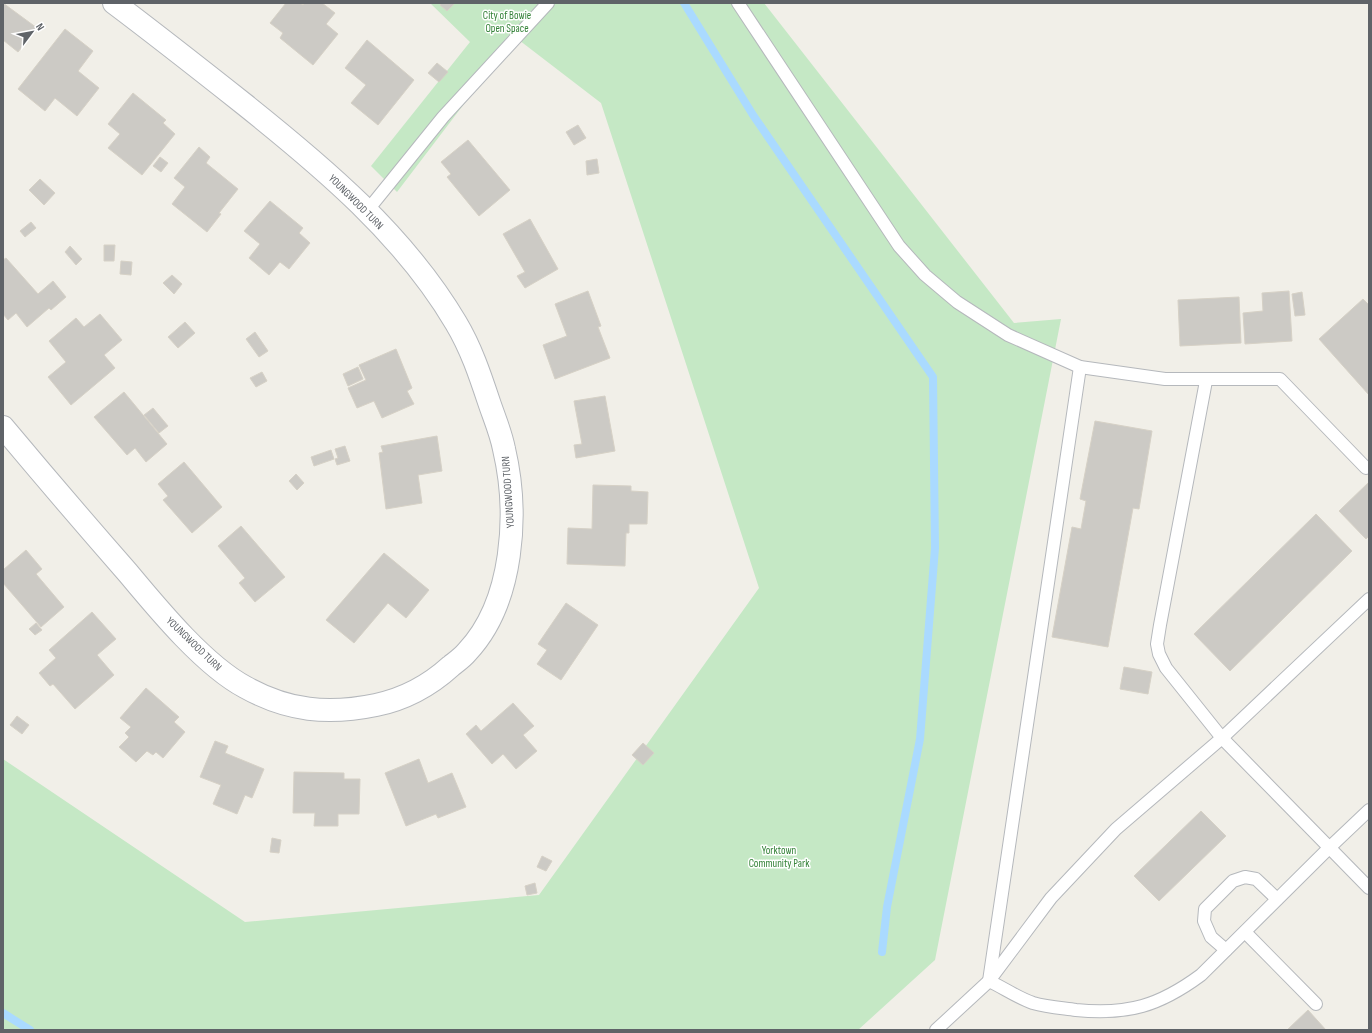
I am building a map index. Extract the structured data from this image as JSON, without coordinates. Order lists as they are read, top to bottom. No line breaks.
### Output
{"streets":{"street":["YOUNGWOOD TURN"]},"parks":["City of Bowie Open Space","Yorktown Community Park"],"north":"top right"}
